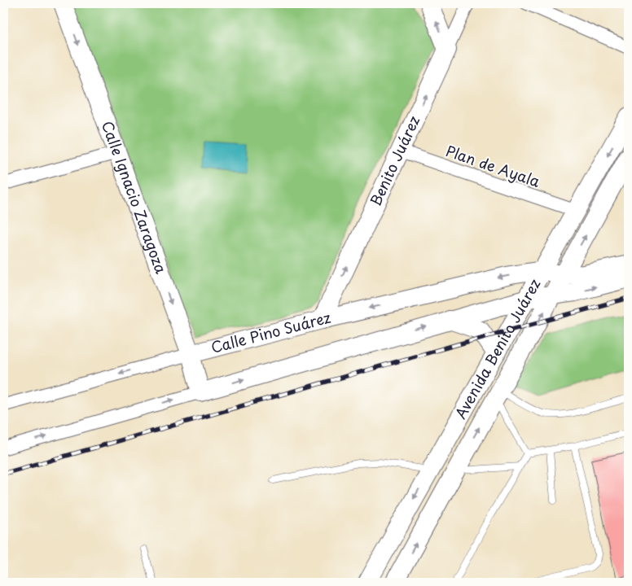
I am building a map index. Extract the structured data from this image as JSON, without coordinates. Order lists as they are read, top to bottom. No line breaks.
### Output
{"streets":{"main road":["Benito Juárez","Calle Ignacio Zaragoza","Calle Pino Suárez","Avenida Benito Juárez"],"street":["Plan de Ayala"]},"crossings":[["Benito Juárez","Plan de Ayala"],["Benito Juárez","Calle Pino Suárez"],["Plan de Ayala","Avenida Benito Juárez"],["Calle Ignacio Zaragoza","Calle Pino Suárez"],["Calle Pino Suárez","Avenida Benito Juárez"]],"one_way":["Benito Juárez","Calle Ignacio Zaragoza"]}
